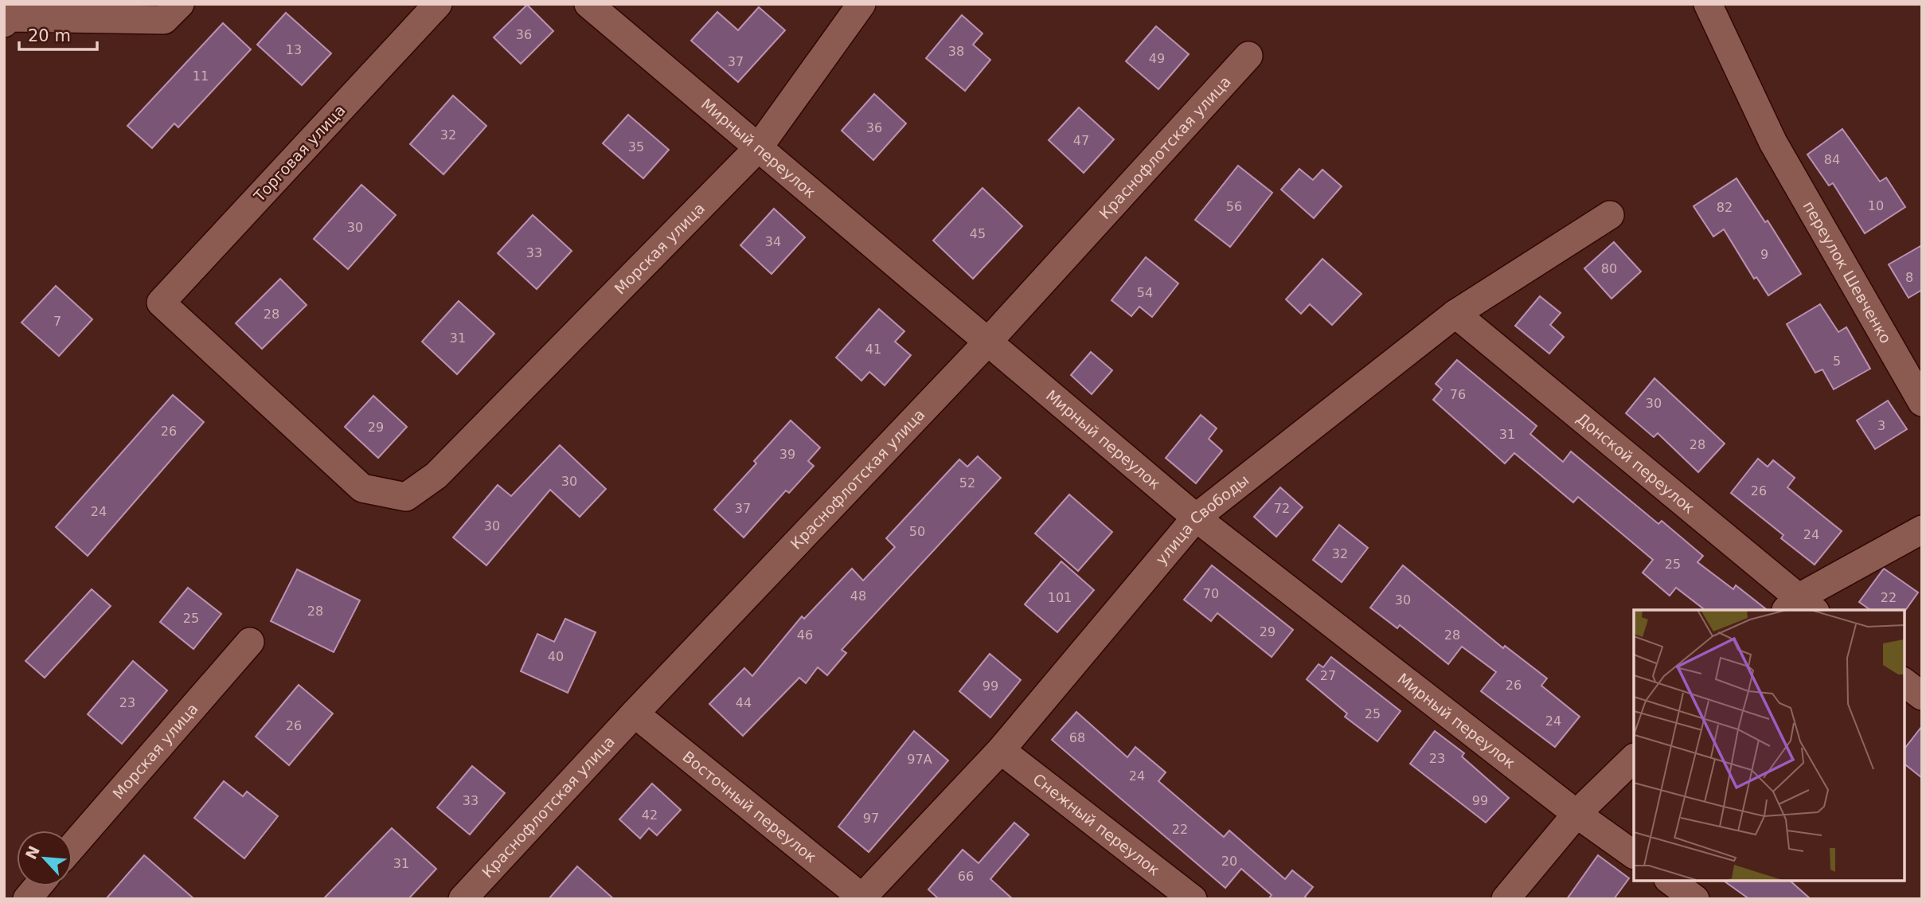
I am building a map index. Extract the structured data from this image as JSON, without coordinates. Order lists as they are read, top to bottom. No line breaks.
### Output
{"streets":{"street":["Краснофлотская улица","Мирный переулок","Торговая улица","Морская улица","переулок Шевченко","Донской переулок","улица Свободы","Восточный переулок","Снежный переулок"]},"crossings":[["Краснофлотская улица","Мирный переулок"],["Краснофлотская улица","Восточный переулок"],["Мирный переулок","Морская улица"],["Мирный переулок","улица Свободы"],["Торговая улица","Морская улица"],["Донской переулок","улица Свободы"],["улица Свободы","Восточный переулок"],["улица Свободы","Снежный переулок"]],"house_numbers":["36","13","38","49","37","11","36","32","47","35","84","10","56","82","30","45","34","33","9","80","8","54","28","7","31","41","5","76","30","3","29","26","31","28","39","30","52","26","37","72","24","30","50","24","32","25","70","48","101","22","30","28","25","29","46","28","40","27","26","99","23","44","25","24","26","68","23","97А","24","33","99","42","97","22","20","31","66"],"scale_bar":"20 m","north":"top left"}
